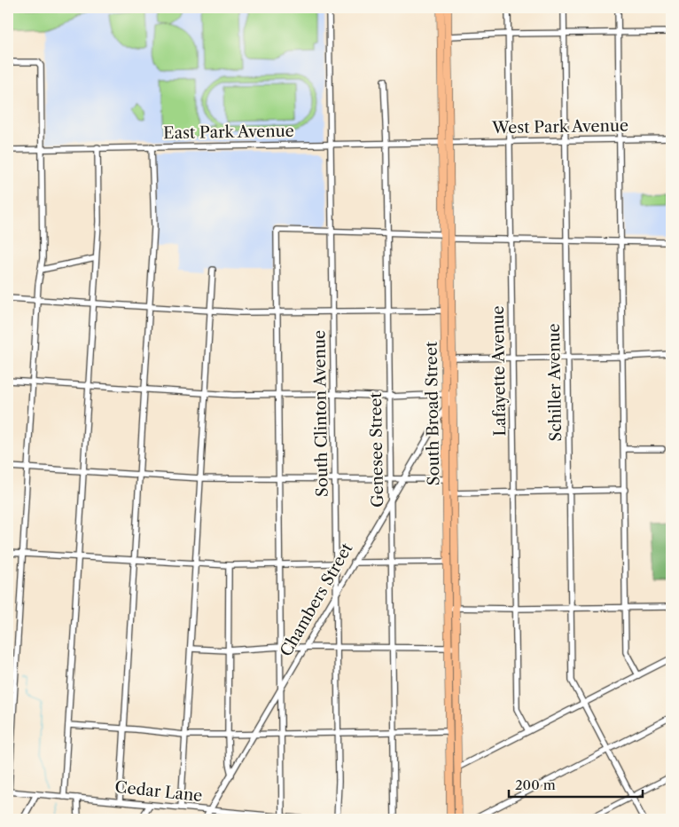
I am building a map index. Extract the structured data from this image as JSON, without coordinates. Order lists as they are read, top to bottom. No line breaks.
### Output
{"streets":{"main road":["South Broad Street"],"street":["West Park Avenue","East Park Avenue","Lafayette Avenue","Schiller Avenue","South Clinton Avenue","Genesee Street","Chambers Street","Cedar Lane"]},"crossings":[["West Park Avenue","East Park Avenue"],["West Park Avenue","Lafayette Avenue"],["West Park Avenue","Schiller Avenue"],["West Park Avenue","South Broad Street"],["East Park Avenue","South Clinton Avenue"],["East Park Avenue","South Broad Street"],["East Park Avenue","Genesee Street"],["South Clinton Avenue","Chambers Street"],["South Broad Street","Chambers Street"],["Genesee Street","Chambers Street"],["Chambers Street","Cedar Lane"]],"scale_bar":"200 m"}
